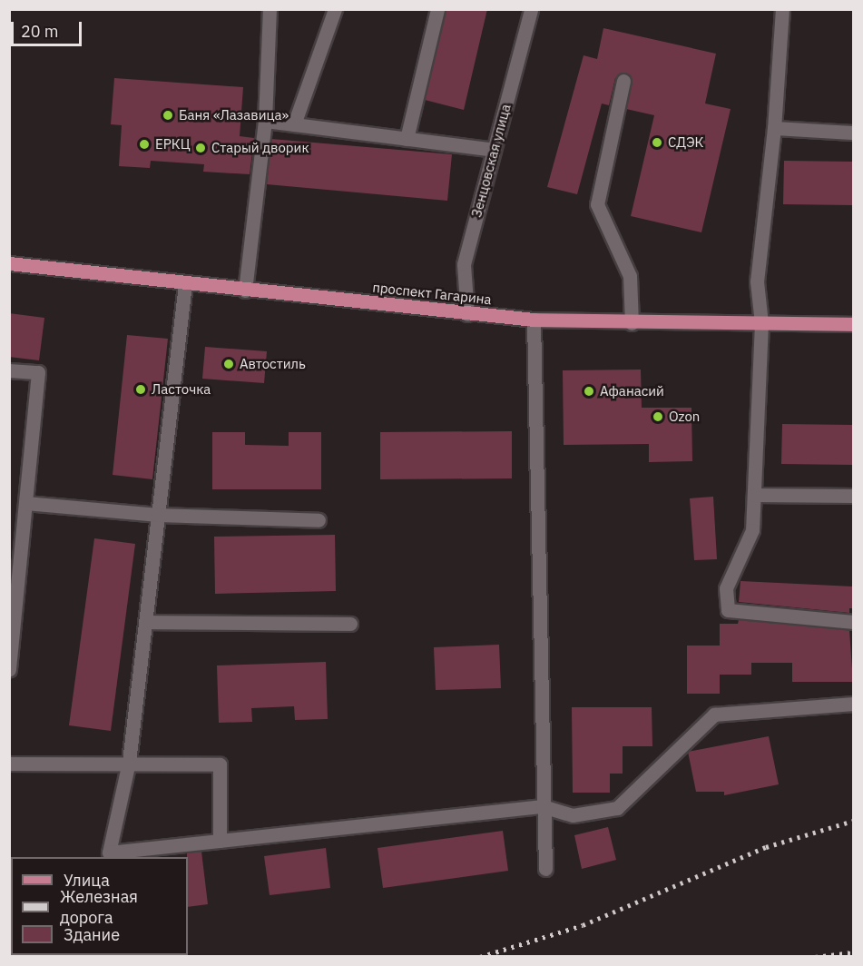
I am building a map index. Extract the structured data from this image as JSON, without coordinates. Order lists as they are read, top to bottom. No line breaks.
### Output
{"streets":{"main road":["проспект Гагарина"],"street":["Зенцовская улица"]},"crossings":[["Зенцовская улица","проспект Гагарина"]],"places":["Баня «Лазавица»","СДЭК","ЕРКЦ","Старый дворик","Автостиль","Ласточка","Афанасий","Ozon"],"legend":["Улица","Железная дорога","Здание"],"scale_bar":"20 m"}
